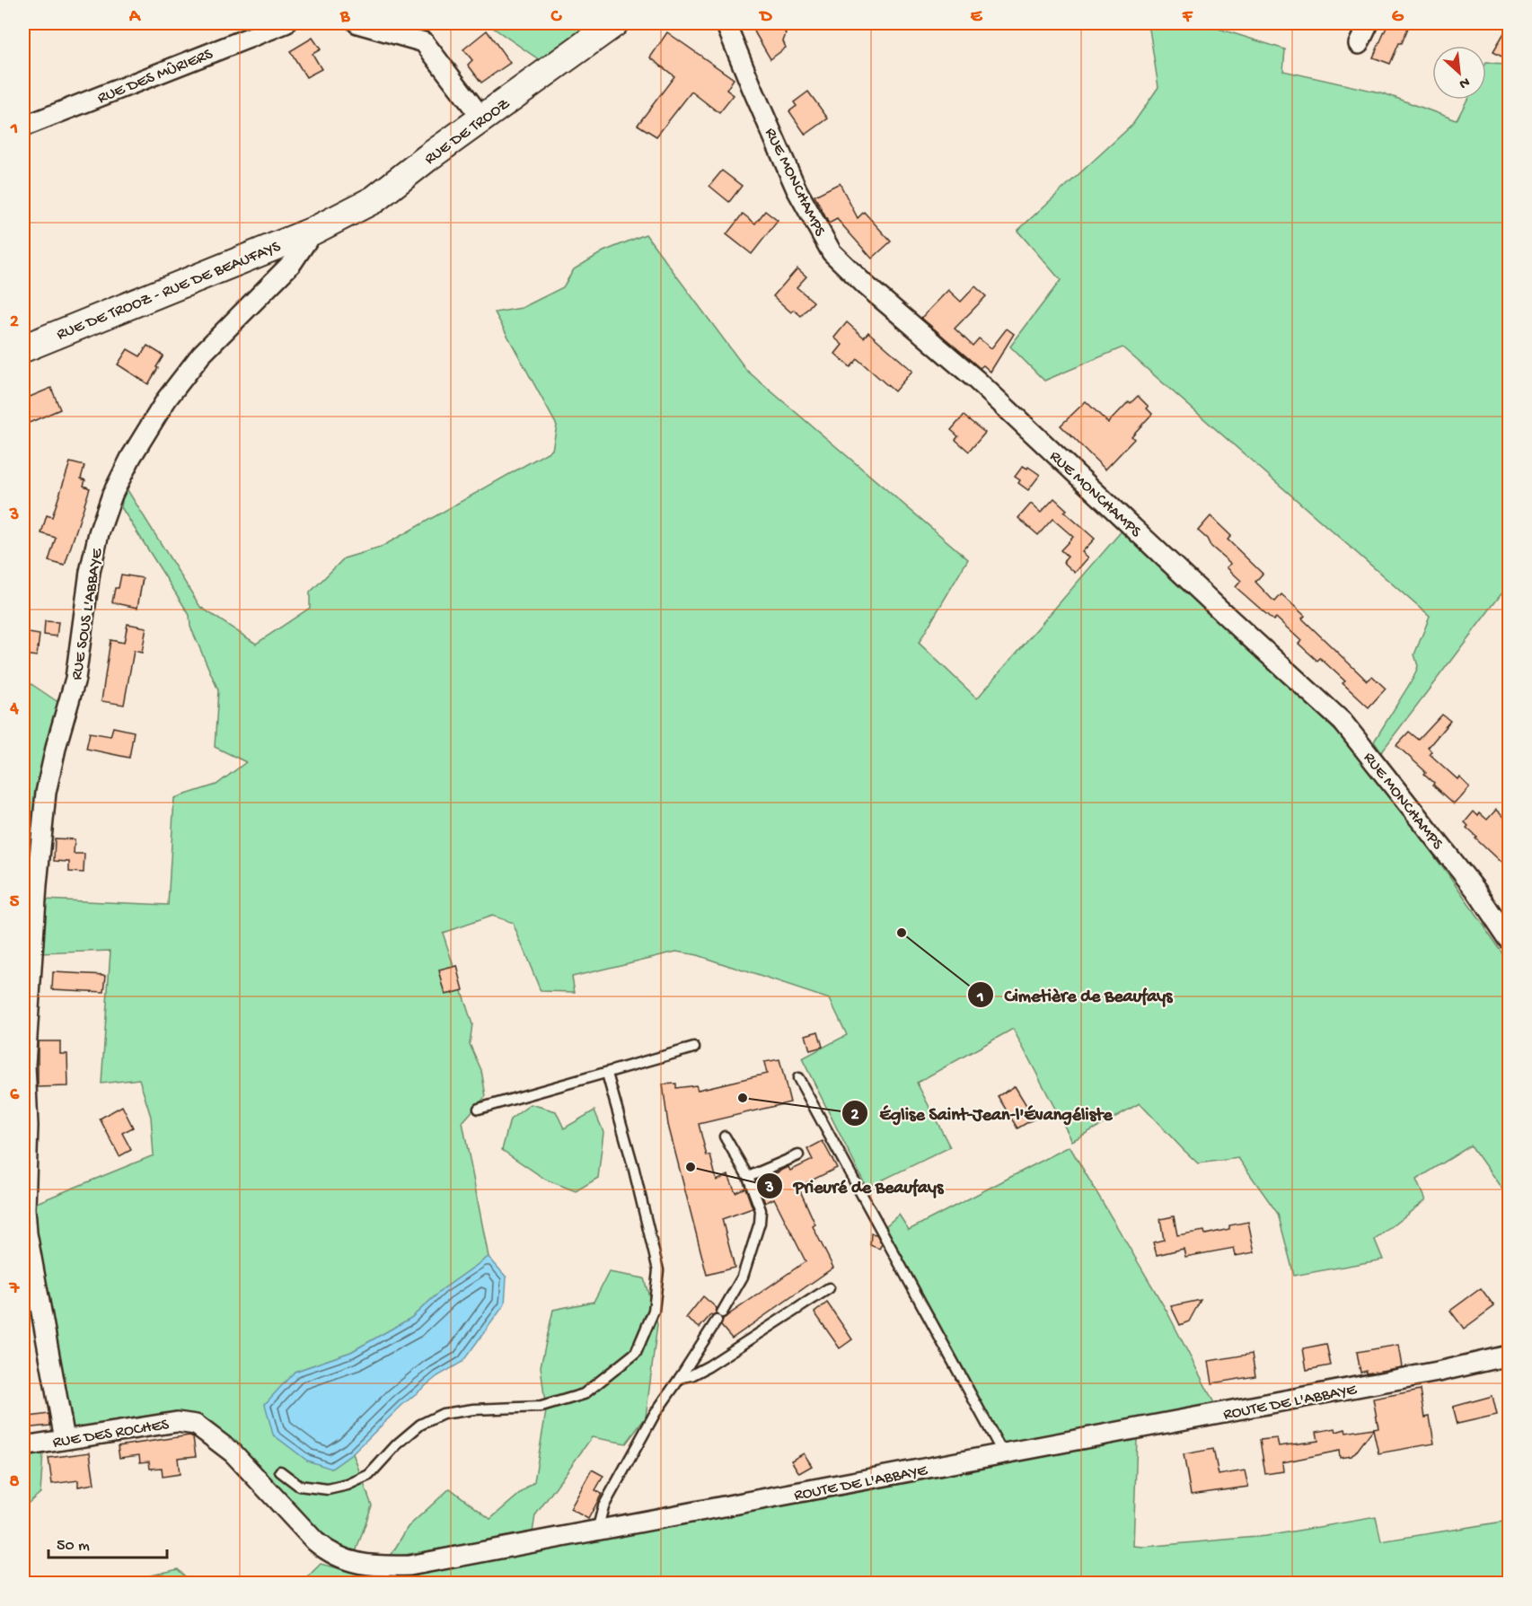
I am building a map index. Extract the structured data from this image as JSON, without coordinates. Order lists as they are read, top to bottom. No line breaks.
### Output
{"streets":{"street":["RUE DES MÛRIERS","RUE DE TROOZ","RUE MONCHAMPS","RUE DE TROOZ - RUE DE BEAUFAYS","RUE SOUS L'ABBAYE","ROUTE DE L'ABBAYE","RUE DES ROCHES"]},"crossings":[["RUE DE TROOZ","RUE DE TROOZ - RUE DE BEAUFAYS"],["RUE DE TROOZ","RUE SOUS L'ABBAYE"],["RUE DE TROOZ - RUE DE BEAUFAYS","RUE SOUS L'ABBAYE"],["RUE SOUS L'ABBAYE","RUE DES ROCHES"],["ROUTE DE L'ABBAYE","RUE DES ROCHES"]],"places":["Cimetière de Beaufays","Église Saint-Jean-l'Évangéliste","Prieuré de Beaufays"],"scale_bar":"50 m","north":"bottom right","grid":{"columns":["A","B","C","D","E","F","G"],"rows":["1","2","3","4","5","6","7","8"]}}
